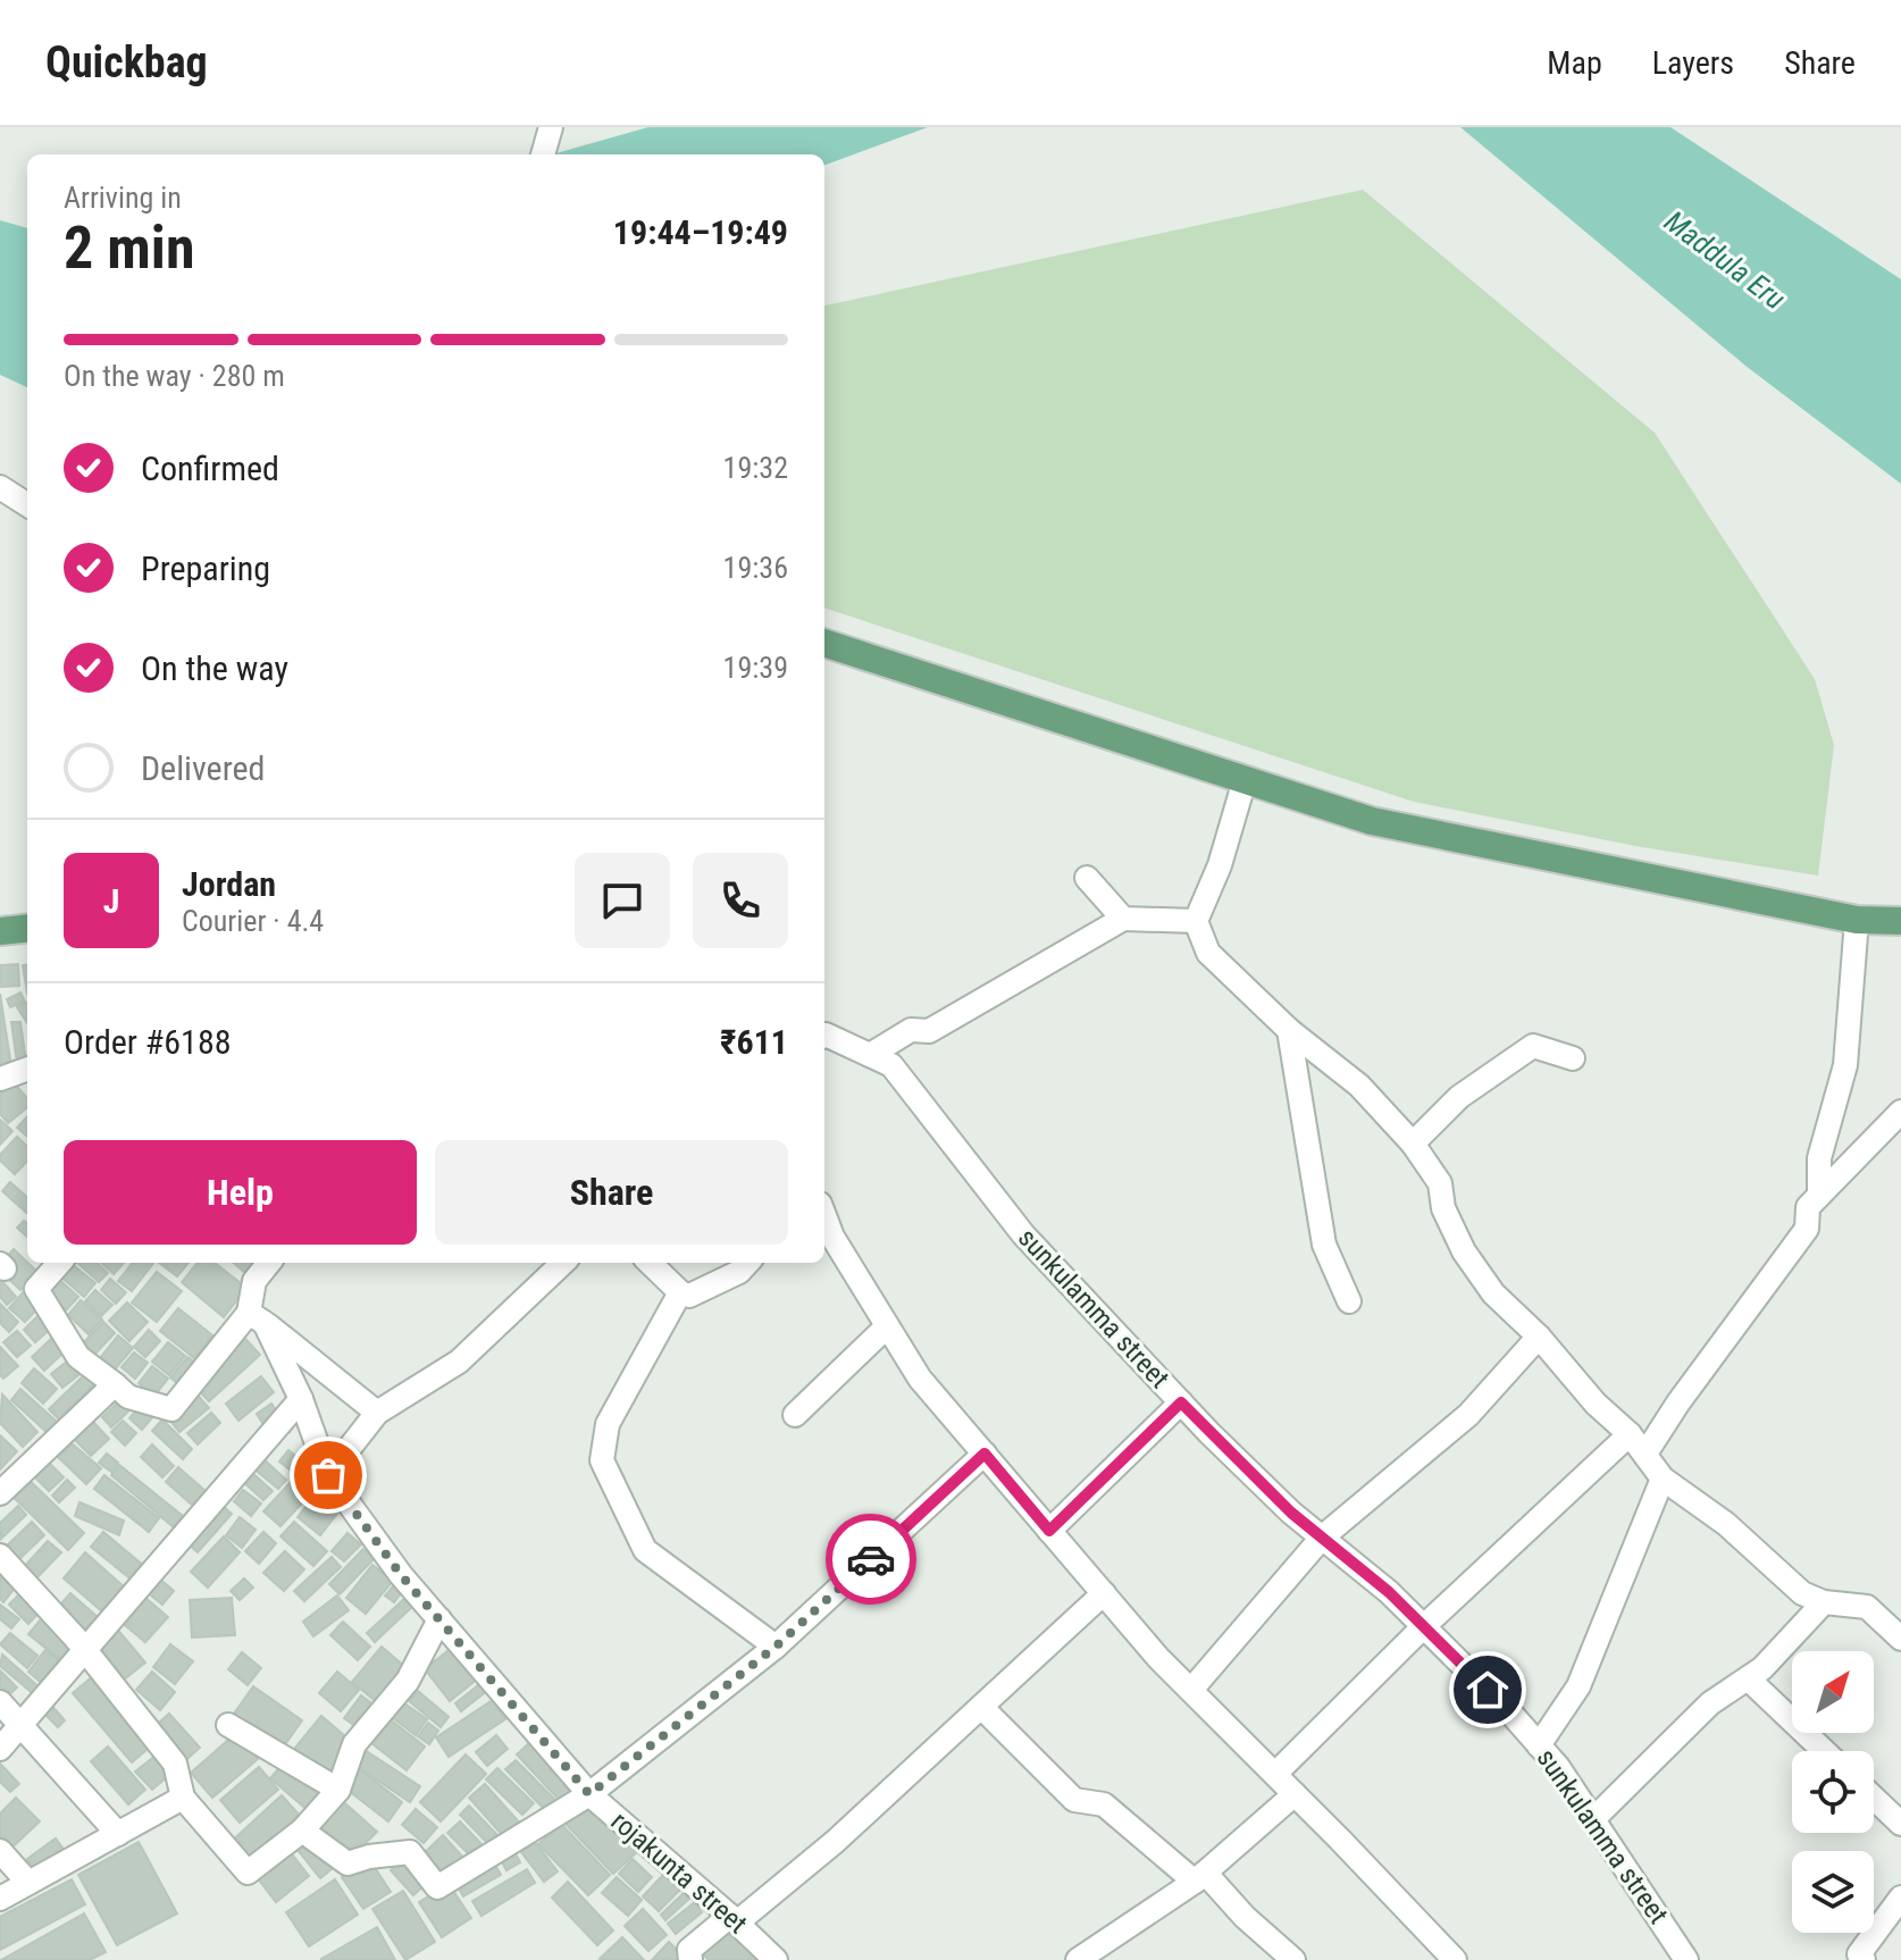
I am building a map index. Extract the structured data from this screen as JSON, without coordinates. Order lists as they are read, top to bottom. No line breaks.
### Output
{"streets":{"street":["sunkulamma street","rojakunta street"]},"water":["Maddula Eru"],"north":"top right","page":{"header":"Quickbag","nav":["Map","Layers","Share"],"heading":["2 min","Arriving in","19:44–19:49"],"panel":["Jordan","Courier · 4.4","Order #6188","₹611"],"bar":"On the way · 280 m","list":[["Confirmed","19:32"],["Preparing","19:36"],["On the way","19:39"],"Delivered"],"round":"J","buttons":["Help","Share"]}}
